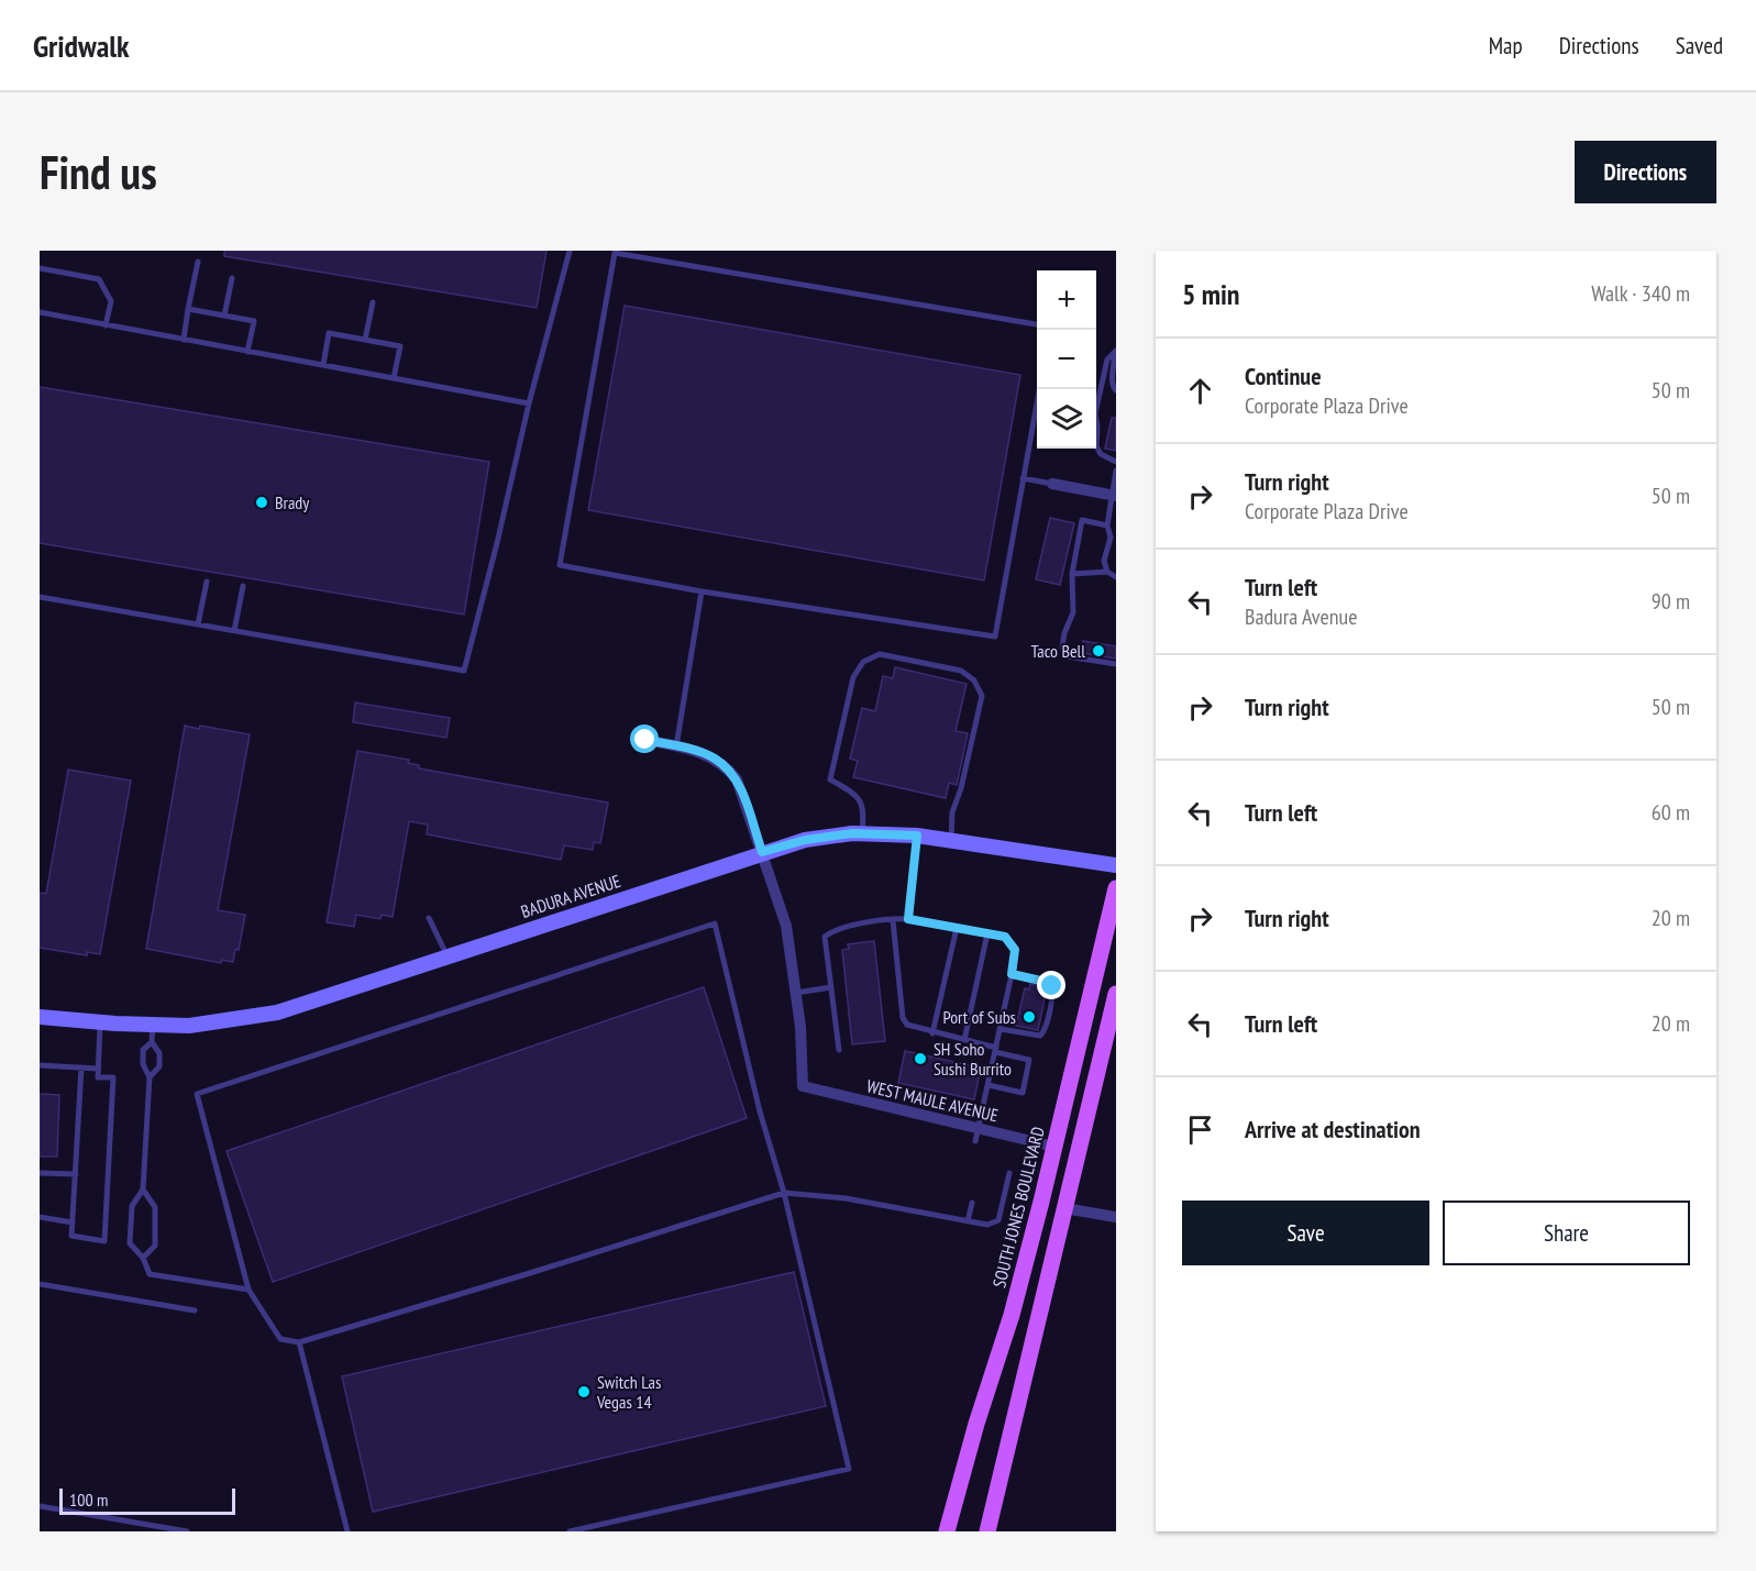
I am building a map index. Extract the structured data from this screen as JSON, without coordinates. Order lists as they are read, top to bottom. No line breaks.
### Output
{"streets":{"main road":["BADURA AVENUE","SOUTH JONES BOULEVARD"],"street":["WEST MAULE AVENUE"]},"crossings":[["WEST MAULE AVENUE","SOUTH JONES BOULEVARD"]],"places":["Brady","Taco Bell","Port of Subs","SH Soho Sushi Burrito","Switch Las Vegas 14"],"scale_bar":"100 m","page":{"header":"Gridwalk","nav":["Map","Directions","Saved"],"buttons":["Directions",["Save","Share"]],"title":"Find us","heading":["5 min","Walk · 340 m"],"map_buttons":["+","−"],"list":[["Continue","Corporate Plaza Drive","50 m"],["Turn right","Corporate Plaza Drive","50 m"],["Turn left","Badura Avenue","90 m"],["Turn right","50 m"],["Turn left","60 m"],["Turn right","20 m"],["Turn left","20 m"],"Arrive at destination"],"scale":"100 m"}}
